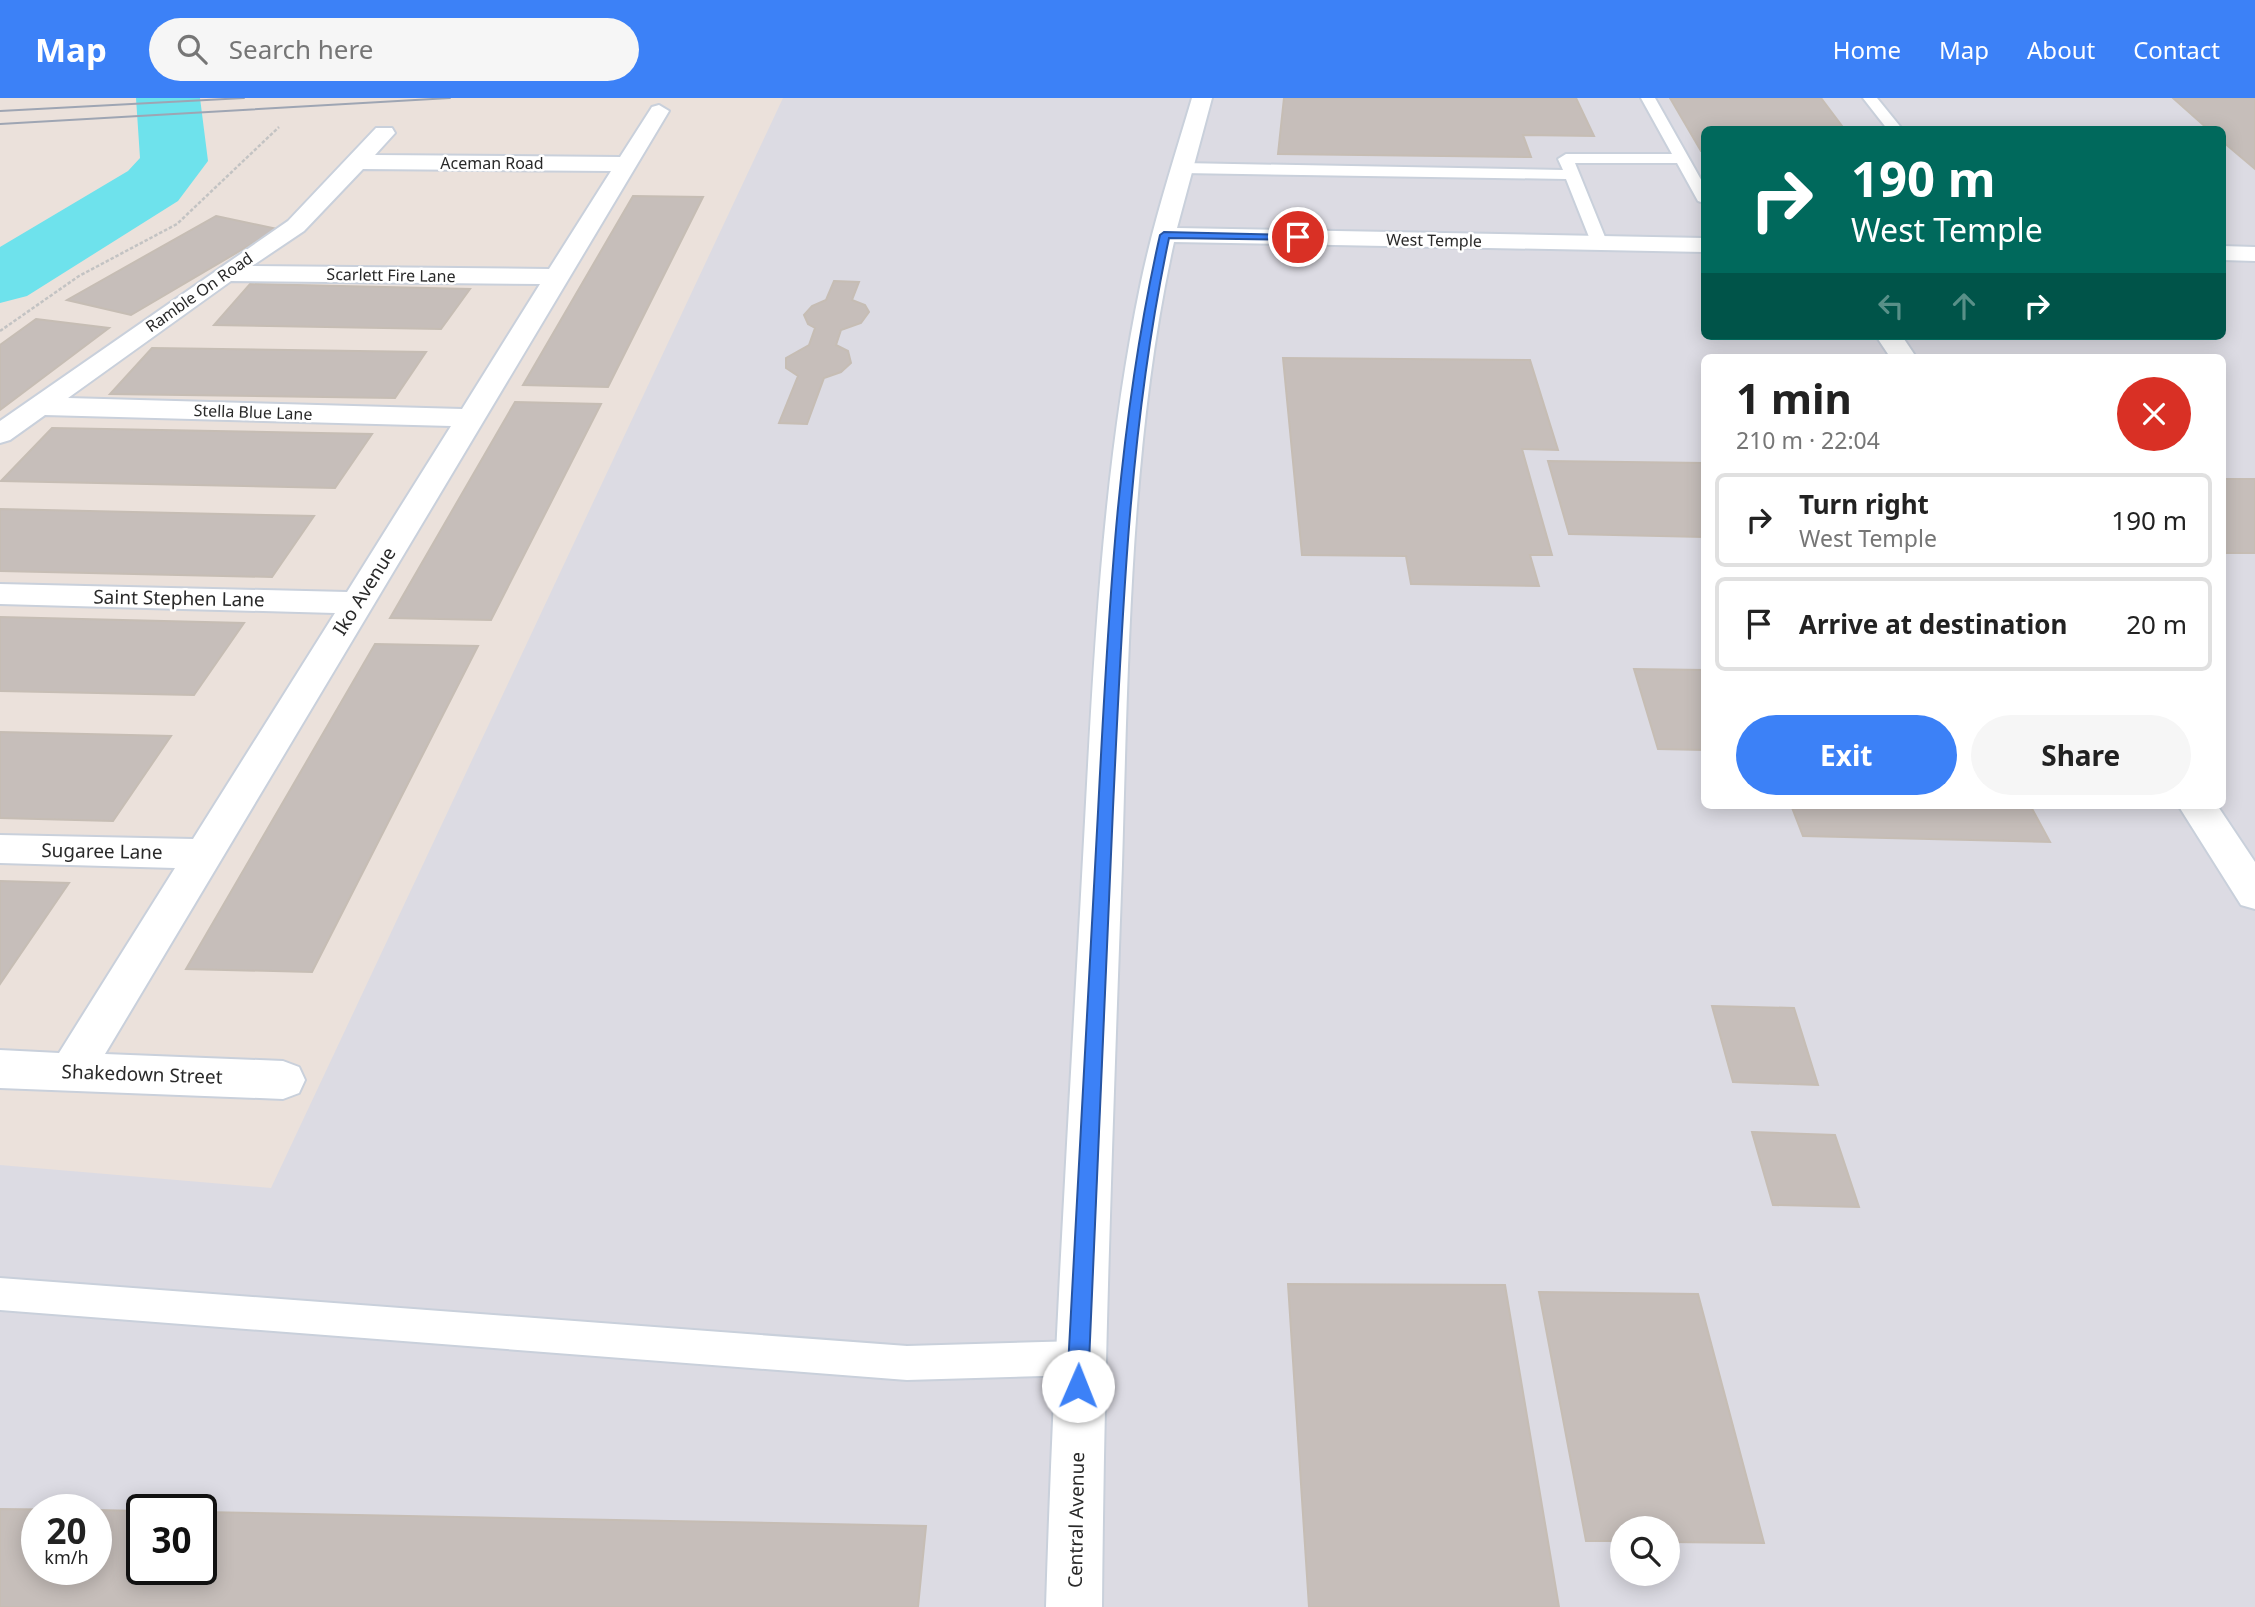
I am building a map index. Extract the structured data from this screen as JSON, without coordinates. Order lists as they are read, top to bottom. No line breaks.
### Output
{"streets":{"street":["Aceman Road","West Temple","Scarlett Fire Lane","Ramble On Road","Stella Blue Lane","Iko Avenue","Saint Stephen Lane","Sugaree Lane","Shakedown Street","Central Avenue"]},"crossings":[["Aceman Road","Ramble On Road"],["Aceman Road","Iko Avenue"],["West Temple","Central Avenue"],["Scarlett Fire Lane","Ramble On Road"],["Scarlett Fire Lane","Iko Avenue"],["Ramble On Road","Stella Blue Lane"],["Stella Blue Lane","Iko Avenue"],["Iko Avenue","Saint Stephen Lane"],["Iko Avenue","Sugaree Lane"],["Iko Avenue","Shakedown Street"]],"page":{"header":"Map","search":"Search here","nav":["Home","Map","About","Contact"],"turn":["190 m","West Temple"],"heading":["1 min","210 m · 22:04"],"list":[{"name":"Turn right","note":"West Temple","value":"190 m"},{"name":"Arrive at destination","value":"20 m"}],"buttons":["Exit","Share"],"speed":"20 km/h","limit":"30"}}
